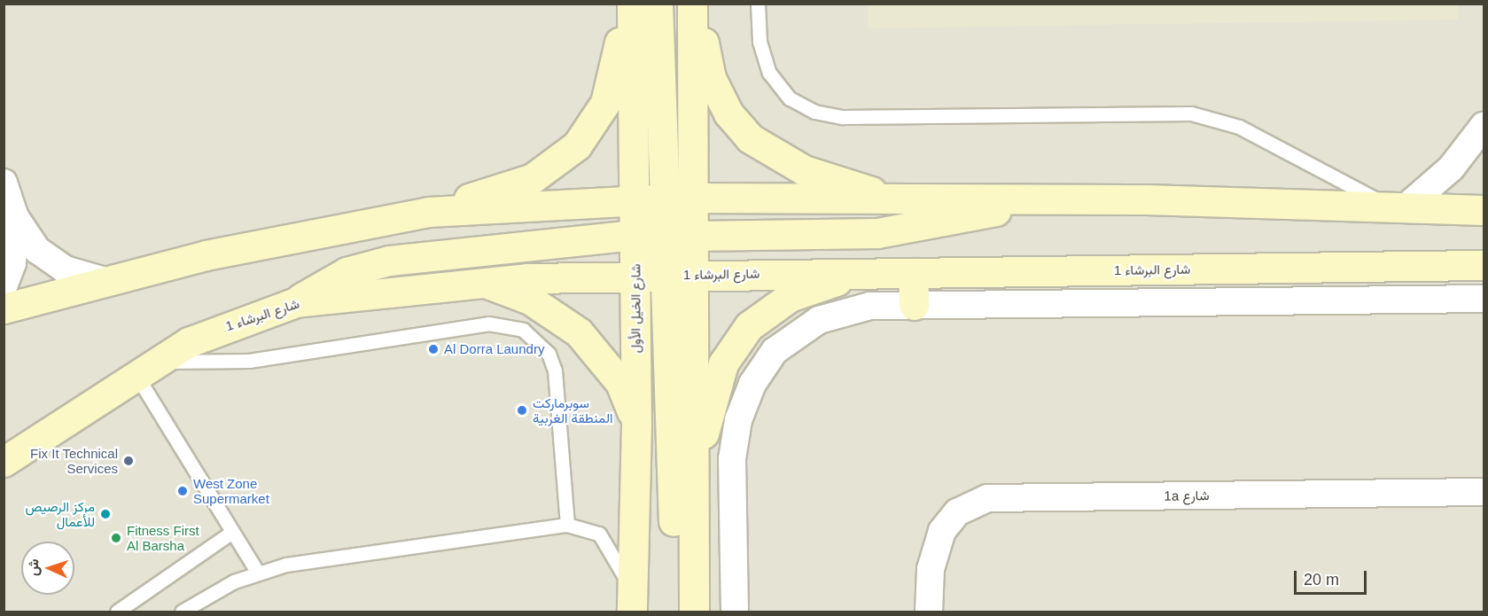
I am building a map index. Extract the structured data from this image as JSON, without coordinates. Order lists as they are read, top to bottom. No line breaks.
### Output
{"streets":{"main road":["شارع البرشاء 1","شارع الخيل الأول"],"street":["1a شارع"]},"crossings":[["شارع البرشاء 1","شارع الخيل الأول"]],"places":["Al Dorra Laundry","سوبرماركت المنطقة الغربية","Fix It Technical Services","West Zone Supermarket","مركز الرصيص للأعمال","Fitness First Al Barsha"],"scale_bar":"20 m","north":"left"}
